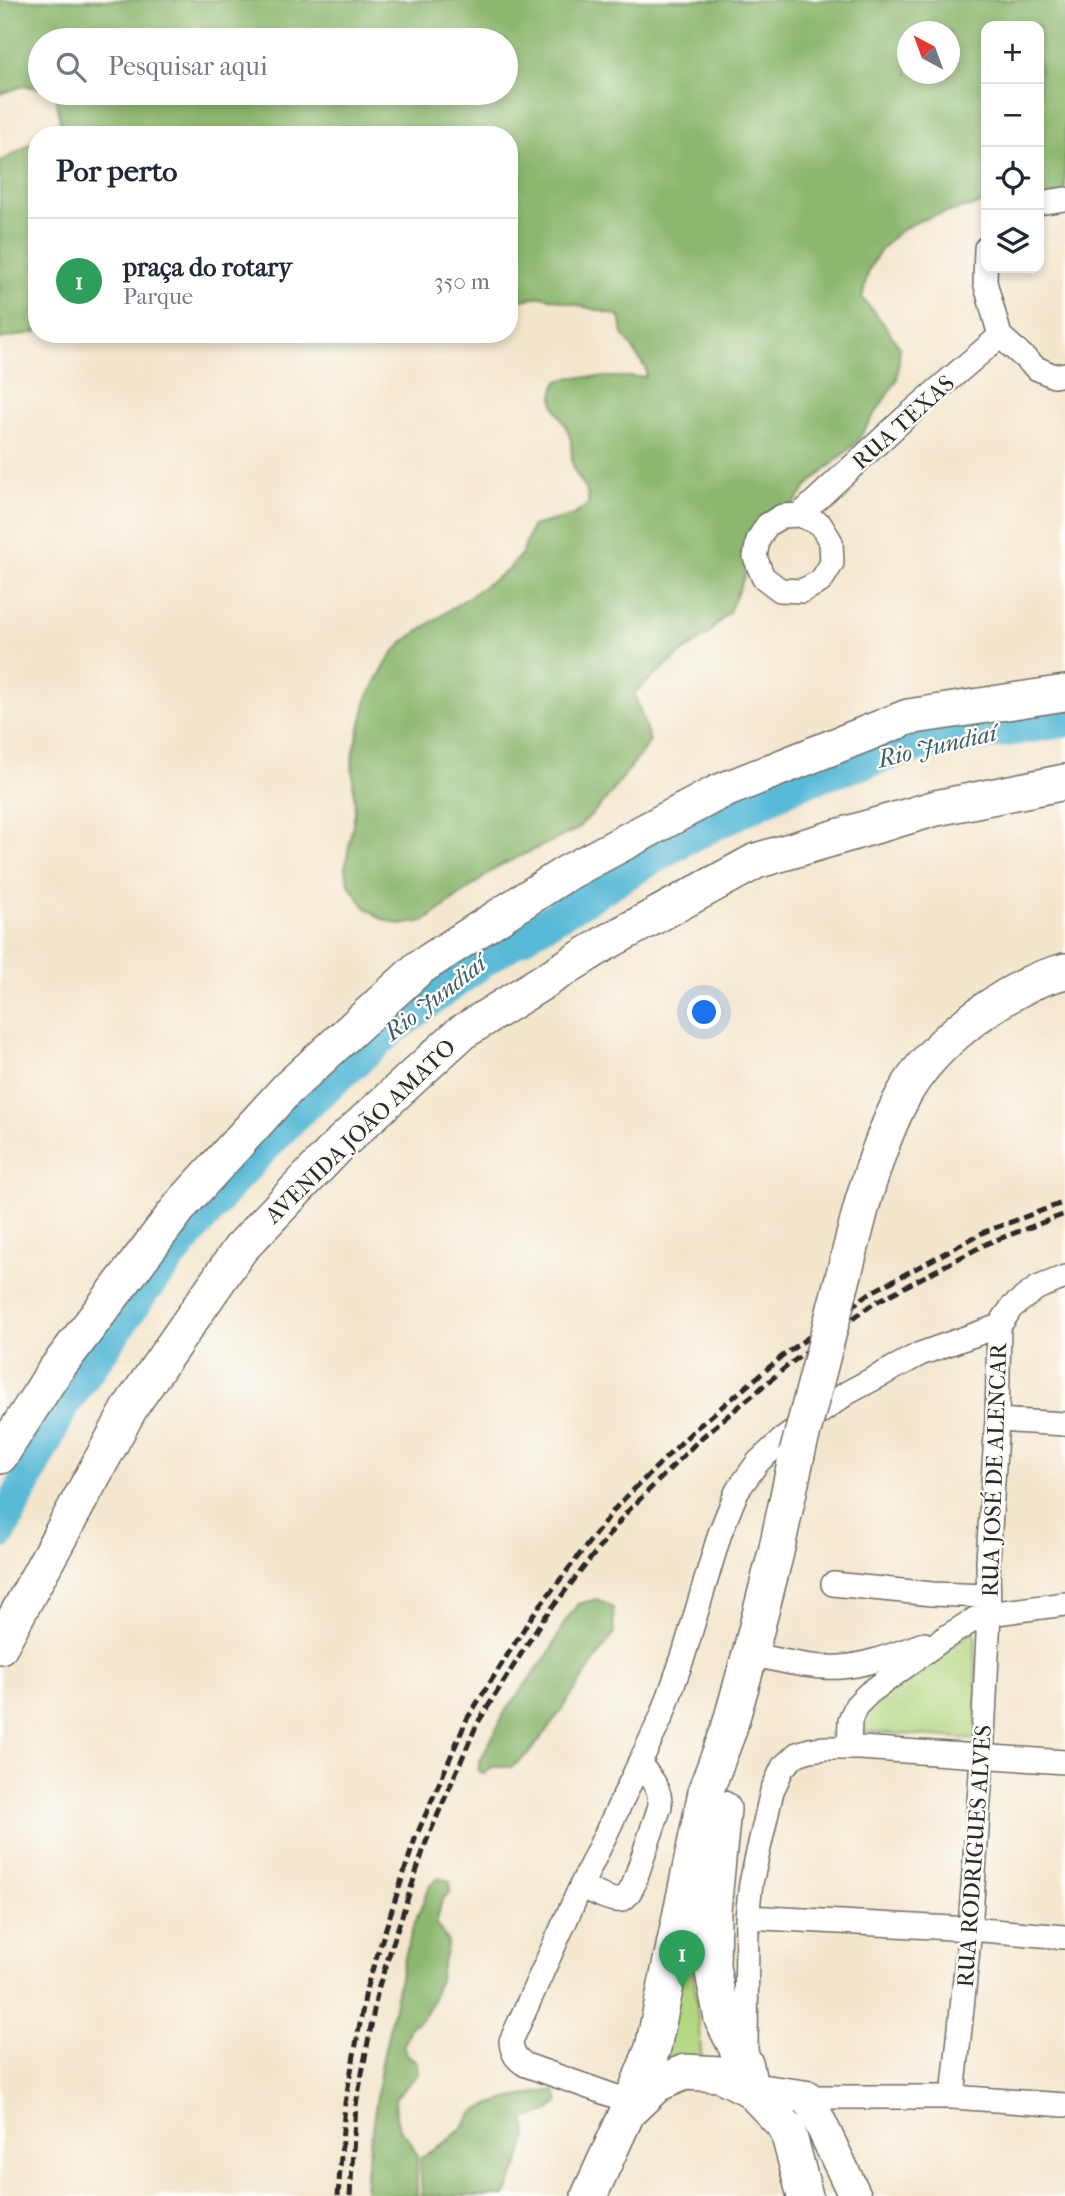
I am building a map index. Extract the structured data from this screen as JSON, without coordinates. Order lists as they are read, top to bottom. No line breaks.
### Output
{"streets":{"main road":["AVENIDA JOÃO AMATO"],"street":["RUA TEXAS","RUA JOSÉ DE ALENCAR","RUA RODRIGUES ALVES"]},"crossings":[["RUA JOSÉ DE ALENCAR","RUA RODRIGUES ALVES"]],"water":["Rio Jundiaí"],"north":"top left","page":{"map_buttons":["+","−"],"search":"Pesquisar aqui","heading":"Por perto","list":[{"mark":"1","name":"praça do rotary","note":"Parque","value":"350 m"}],"pins":"1"}}
